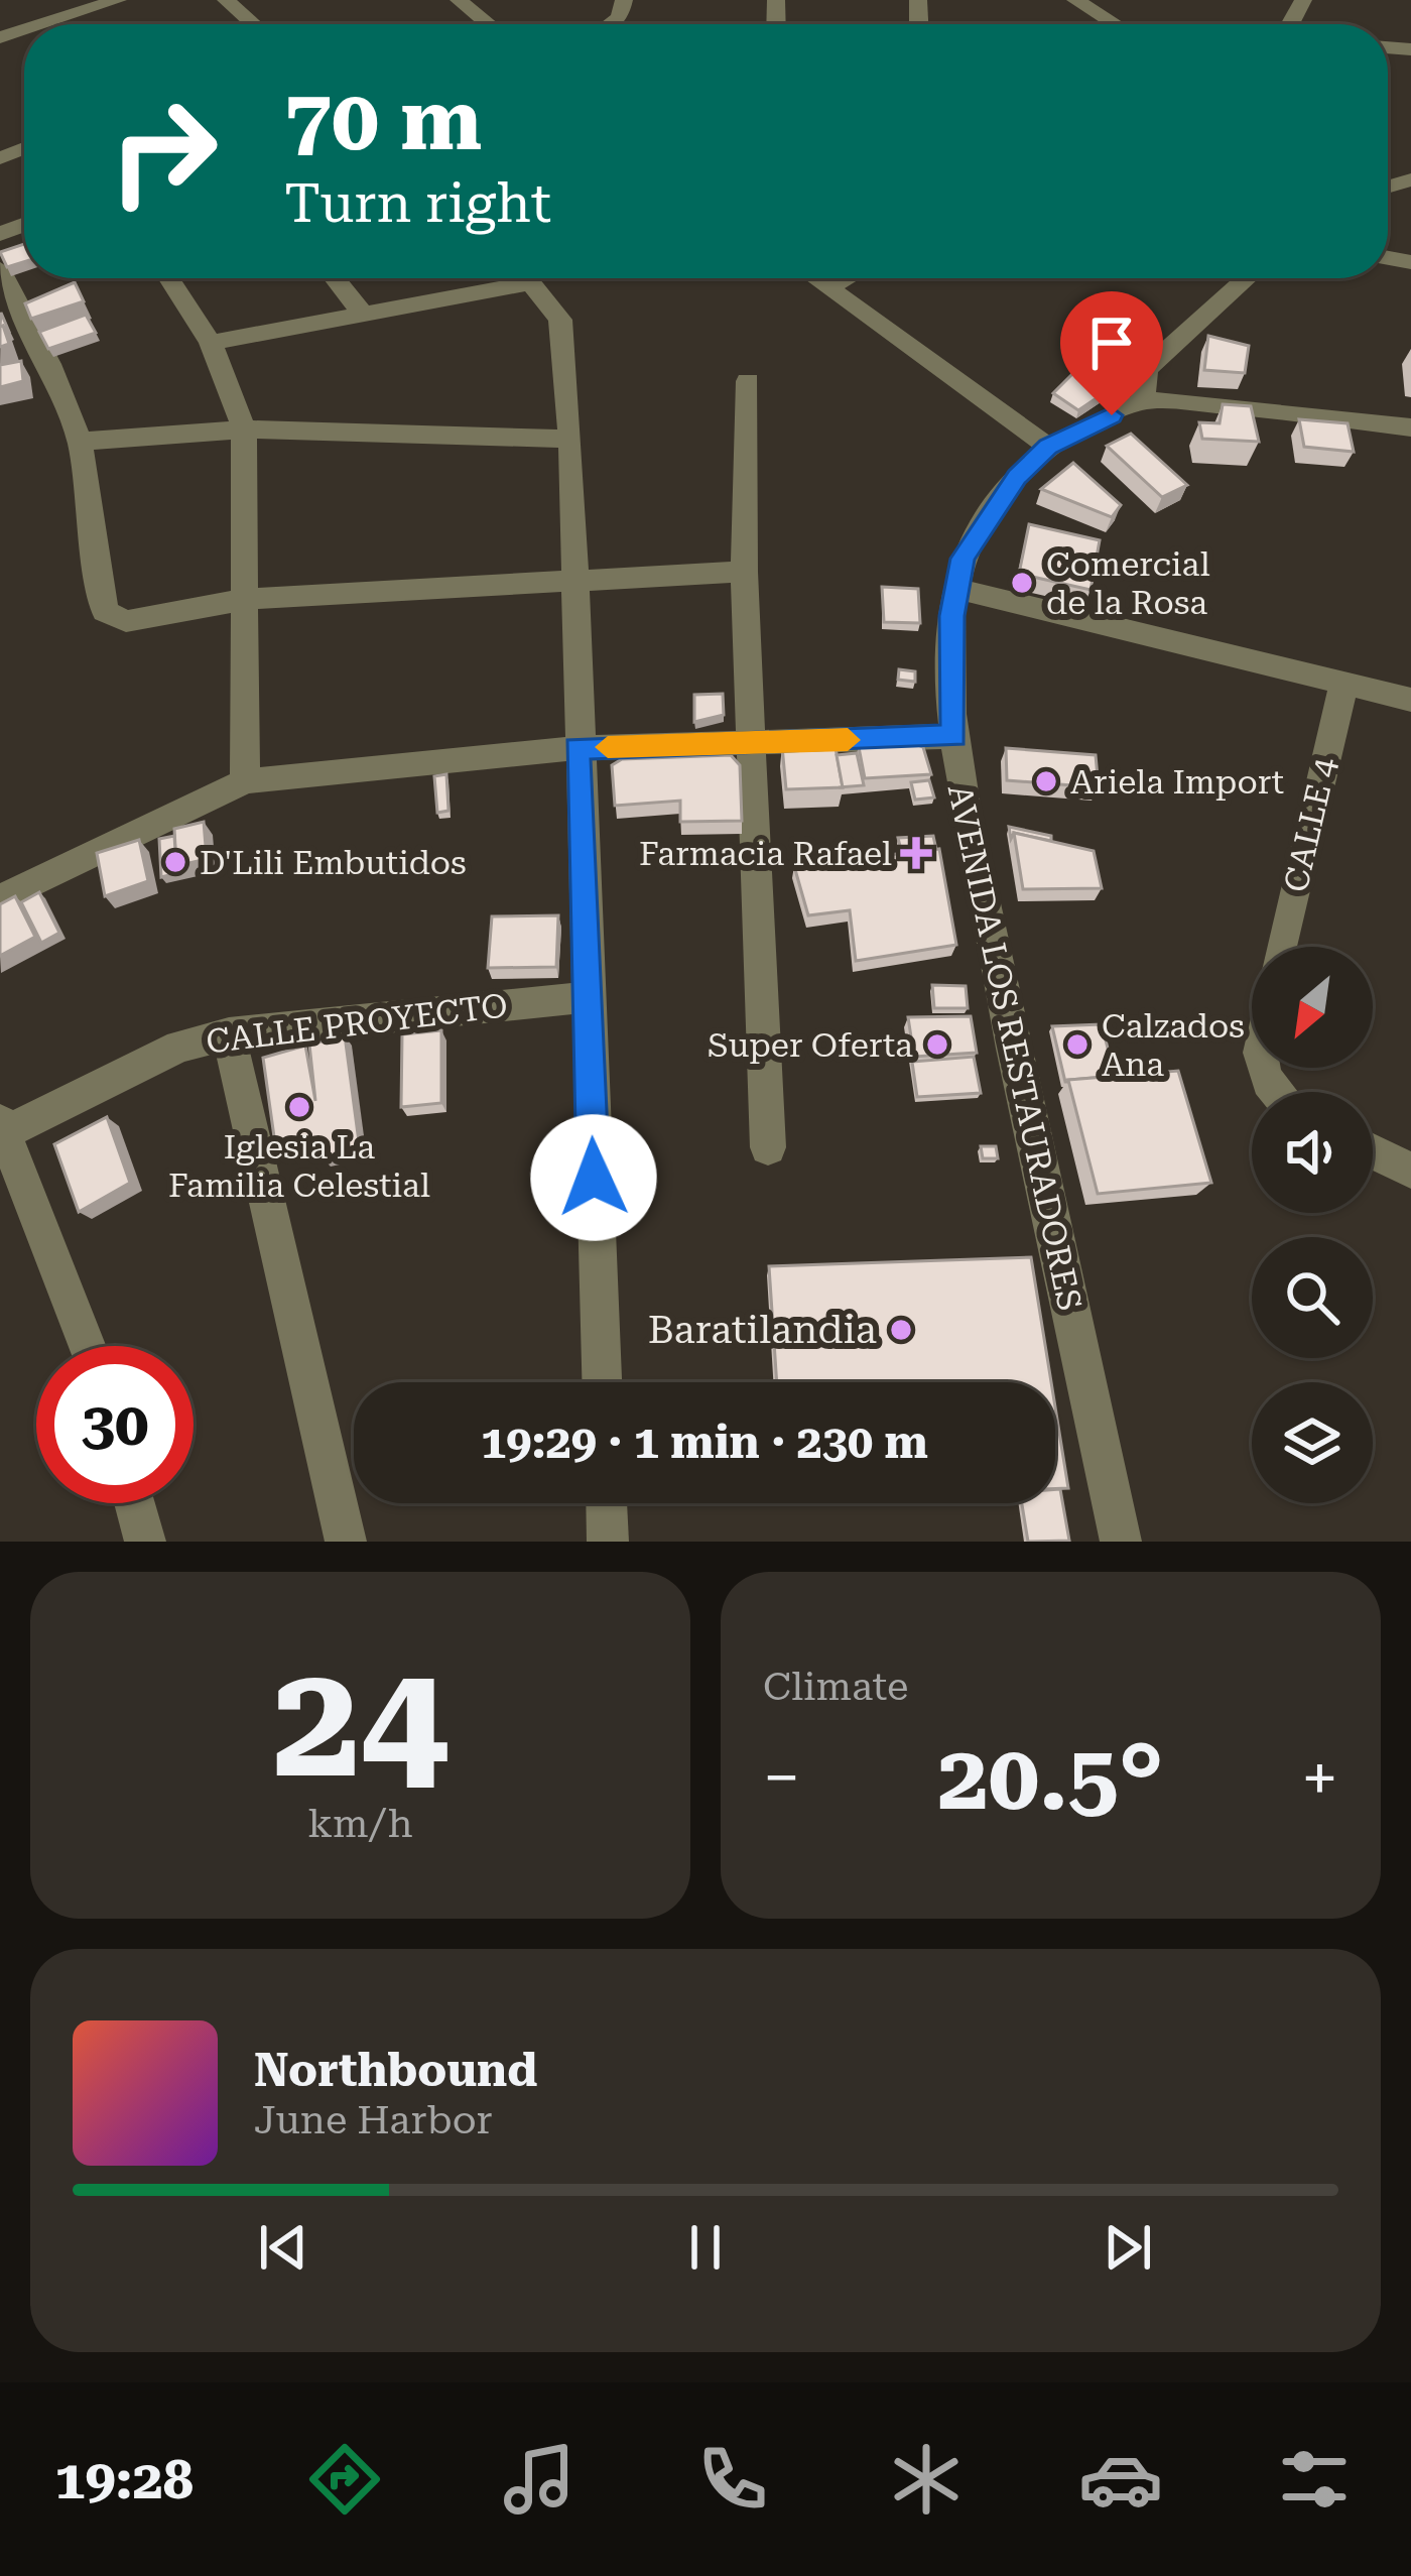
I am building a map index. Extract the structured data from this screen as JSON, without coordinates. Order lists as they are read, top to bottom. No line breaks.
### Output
{"streets":{"street":["CALLE 4","CALLE PROYECTO","AVENIDA LOS RESTAURADORES"]},"places":{"other":["Comercial de la Rosa","Ariela Import","D'Lili Embutidos","Super Oferta","Calzados Ana","Iglesia La Familia Celestial","Baratilandia"],"health":["Farmacia Rafael"]},"north":"bottom left","page":{"turn":["70 m","Turn right"],"limit":"30","trip":"19:29 · 1 min · 230 m","tile":[["24","km/h"],"Climate"],"heat":["−","20.5°","+"],"song":["Northbound","June Harbor"],"tabs":"19:28"}}
